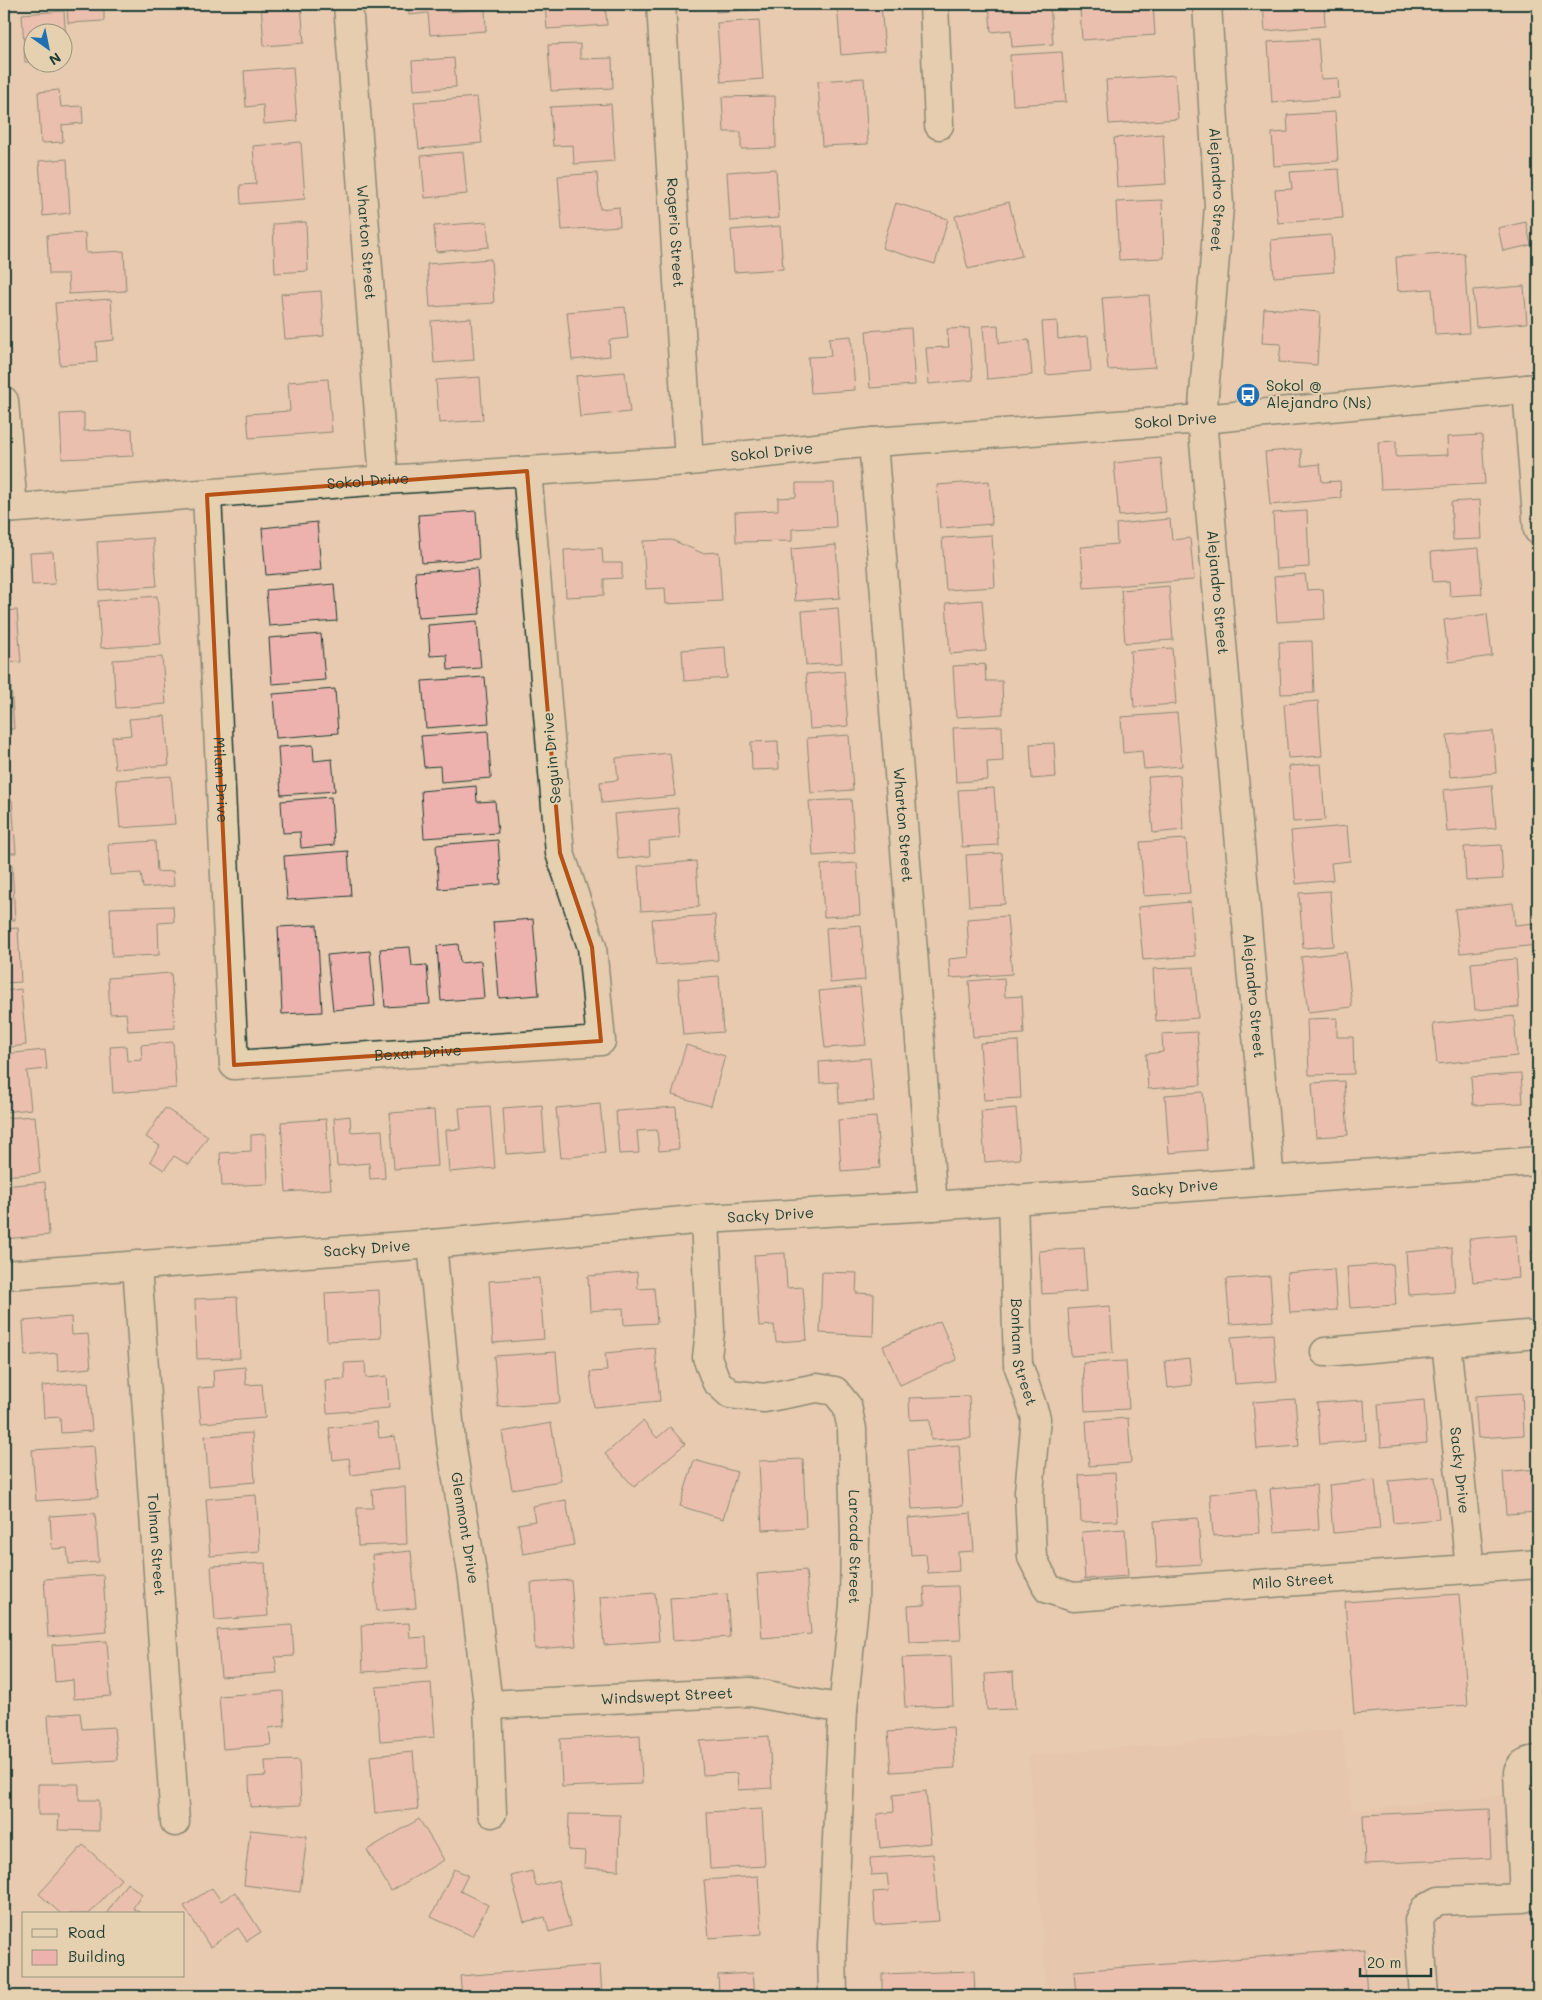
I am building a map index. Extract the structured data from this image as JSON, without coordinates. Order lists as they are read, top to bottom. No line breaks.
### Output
{"streets":{"street":["Alejandro Street","Rogerio Street","Wharton Street","Sokol Drive","Seguin Drive","Milam Drive","Bexar Drive","Sacky Drive","Bonham Street","Glenmont Drive","Tolman Street","Larcade Street","Milo Street","Windswept Street"]},"crossings":[["Alejandro Street","Sokol Drive"],["Alejandro Street","Sacky Drive"],["Rogerio Street","Sokol Drive"],["Wharton Street","Sokol Drive"],["Wharton Street","Sacky Drive"],["Sokol Drive","Seguin Drive"],["Sokol Drive","Milam Drive"],["Seguin Drive","Bexar Drive"],["Milam Drive","Bexar Drive"],["Sacky Drive","Bonham Street"],["Sacky Drive","Glenmont Drive"],["Sacky Drive","Tolman Street"],["Sacky Drive","Larcade Street"],["Sacky Drive","Milo Street"],["Bonham Street","Milo Street"],["Glenmont Drive","Windswept Street"],["Larcade Street","Windswept Street"]],"places":{"bus stop":["Sokol @ Alejandro (Ns)"]},"legend":["Road","Building"],"scale_bar":"20 m","north":"bottom right"}
